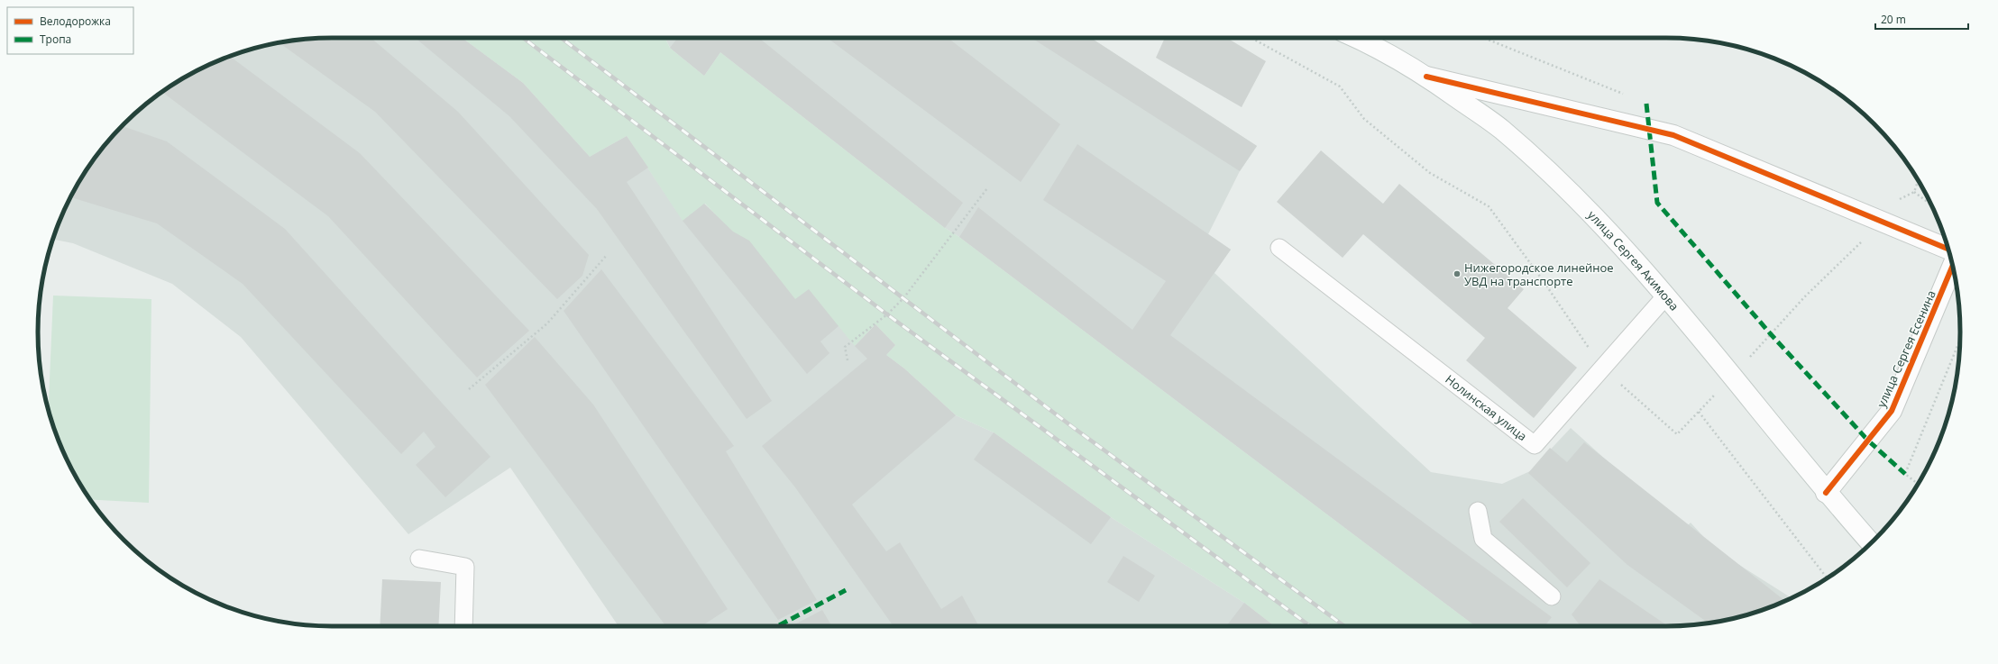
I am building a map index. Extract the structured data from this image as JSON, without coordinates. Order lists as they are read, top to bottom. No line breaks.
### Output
{"streets":{"street":["улица Сергея Акимова","улица Сергея Есенина"],"lane":["Нолинская улица"]},"crossings":[["улица Сергея Акимова","улица Сергея Есенина"],["улица Сергея Акимова","Нолинская улица"]],"places":["Нижегородское линейное УВД на транспорте"],"legend":["Велодорожка","Тропа"],"scale_bar":"20 m"}
